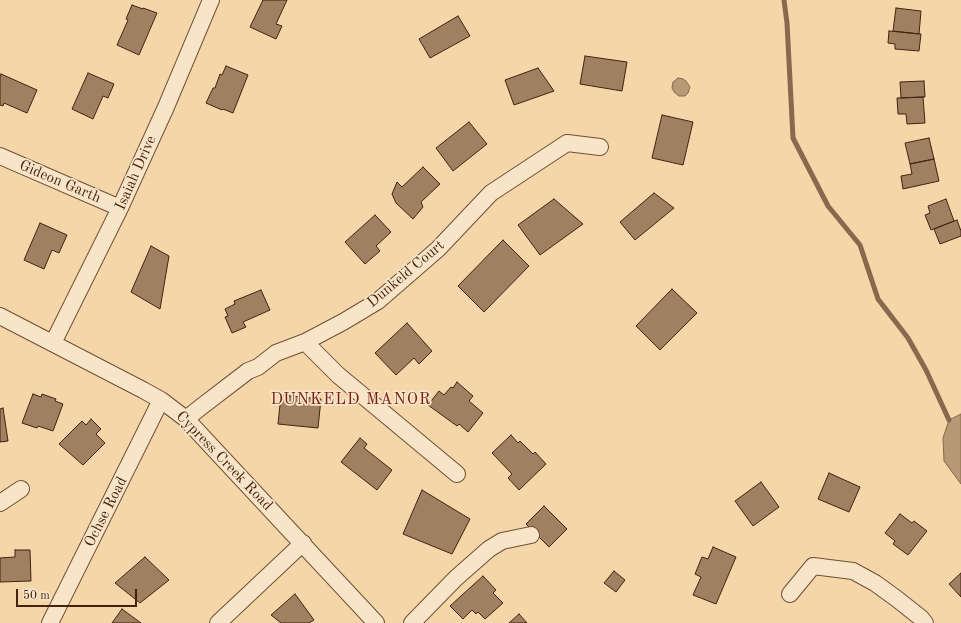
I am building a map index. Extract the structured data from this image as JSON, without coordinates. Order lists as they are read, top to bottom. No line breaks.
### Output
{"streets":{"street":["Isaiah Drive","Gideon Garth","Dunkeld Court","Cypress Creek Road","Ochse Road"]},"crossings":[["Isaiah Drive","Gideon Garth"],["Isaiah Drive","Cypress Creek Road"],["Dunkeld Court","Cypress Creek Road"],["Cypress Creek Road","Ochse Road"]],"districts":["DUNKELD MANOR"],"scale_bar":"50 m"}
